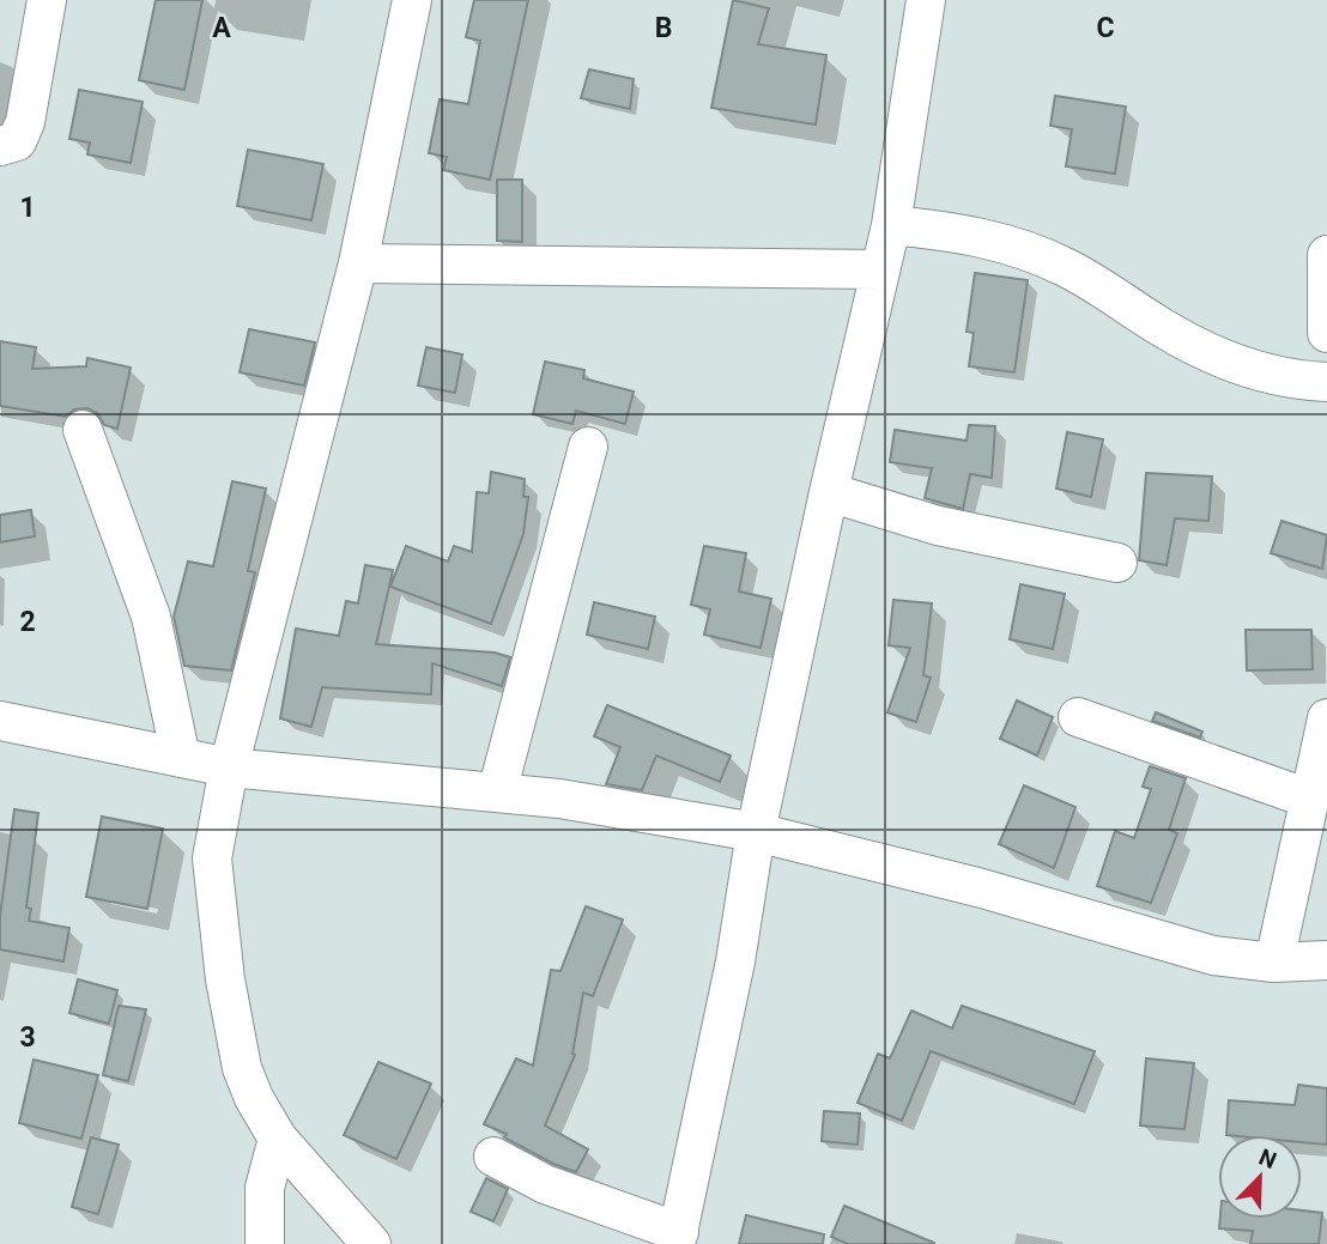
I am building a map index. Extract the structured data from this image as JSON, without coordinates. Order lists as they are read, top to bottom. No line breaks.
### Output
{"north":"top right","grid":{"columns":["A","B","C"],"rows":["1","2","3"]}}
